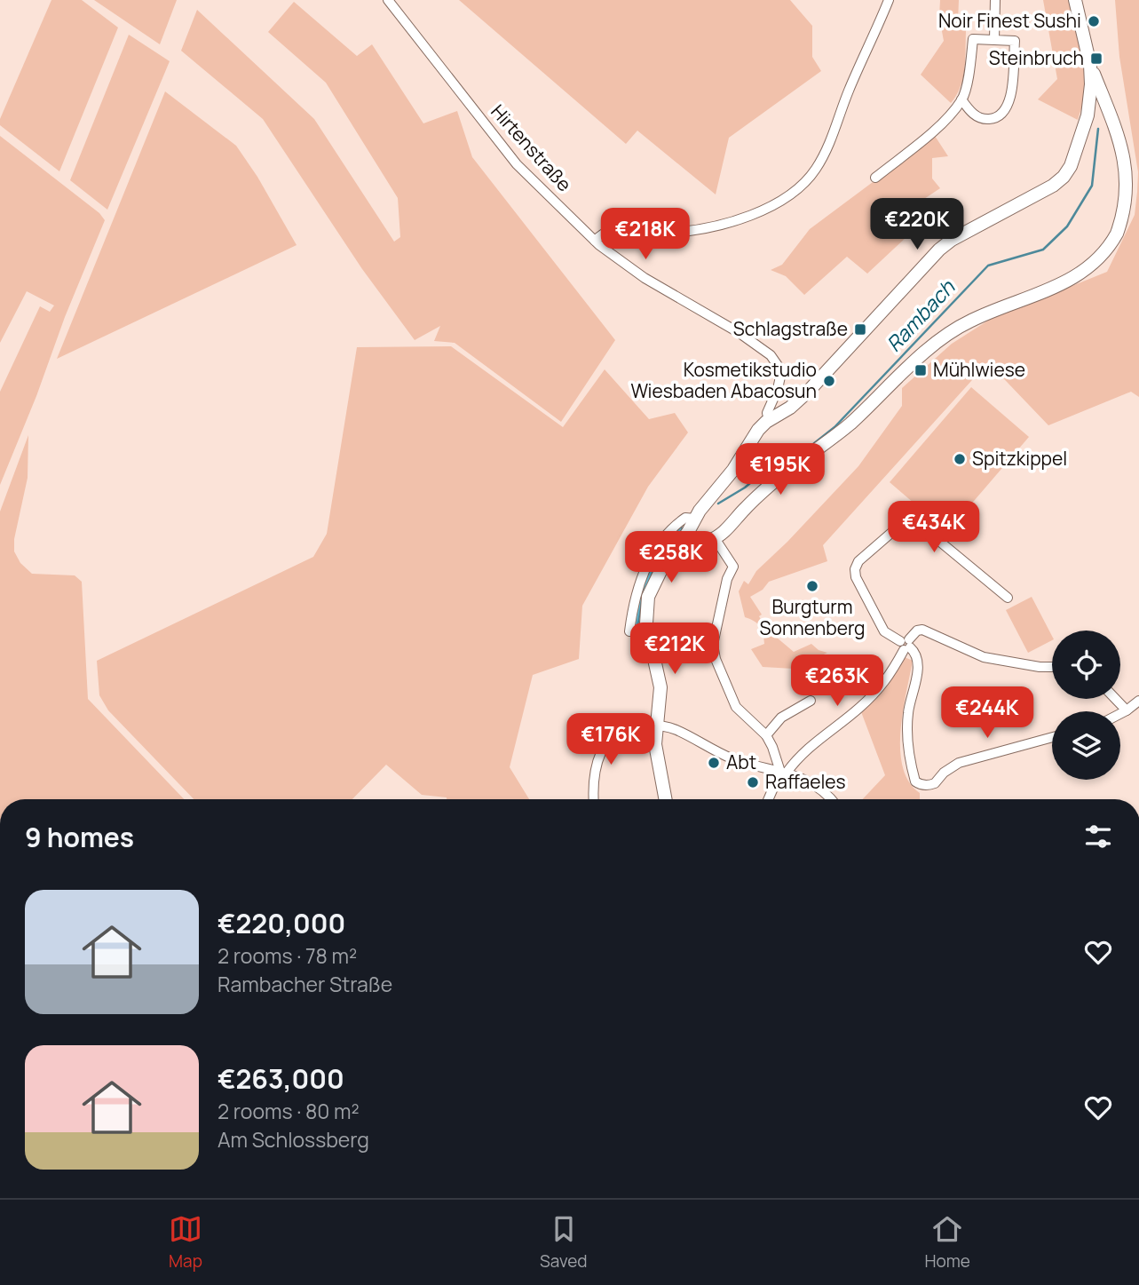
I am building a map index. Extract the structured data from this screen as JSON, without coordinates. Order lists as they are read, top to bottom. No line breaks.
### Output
{"streets":{"street":["Hirtenstraße"]},"water":["Rambach"],"places":{"other":["Noir Finest Sushi","Kosmetikstudio Wiesbaden Abacosun","Spitzkippel","Burgturm Sonnenberg","Abt","Raffaeles"],"transit":["Steinbruch","Schlagstraße","Mühlwiese"]},"page":{"price":["€220K","€218K","€195K","€434K","€258K","€212K","€263K","€244K","€176K"],"heading":"9 homes","list":[{"name":"€220,000","note":"2 rooms · 78 m² · Rambacher Straße"},{"name":"€263,000","note":"2 rooms · 80 m² · Am Schlossberg"}],"tabs":["Map","Saved","Home"]}}
